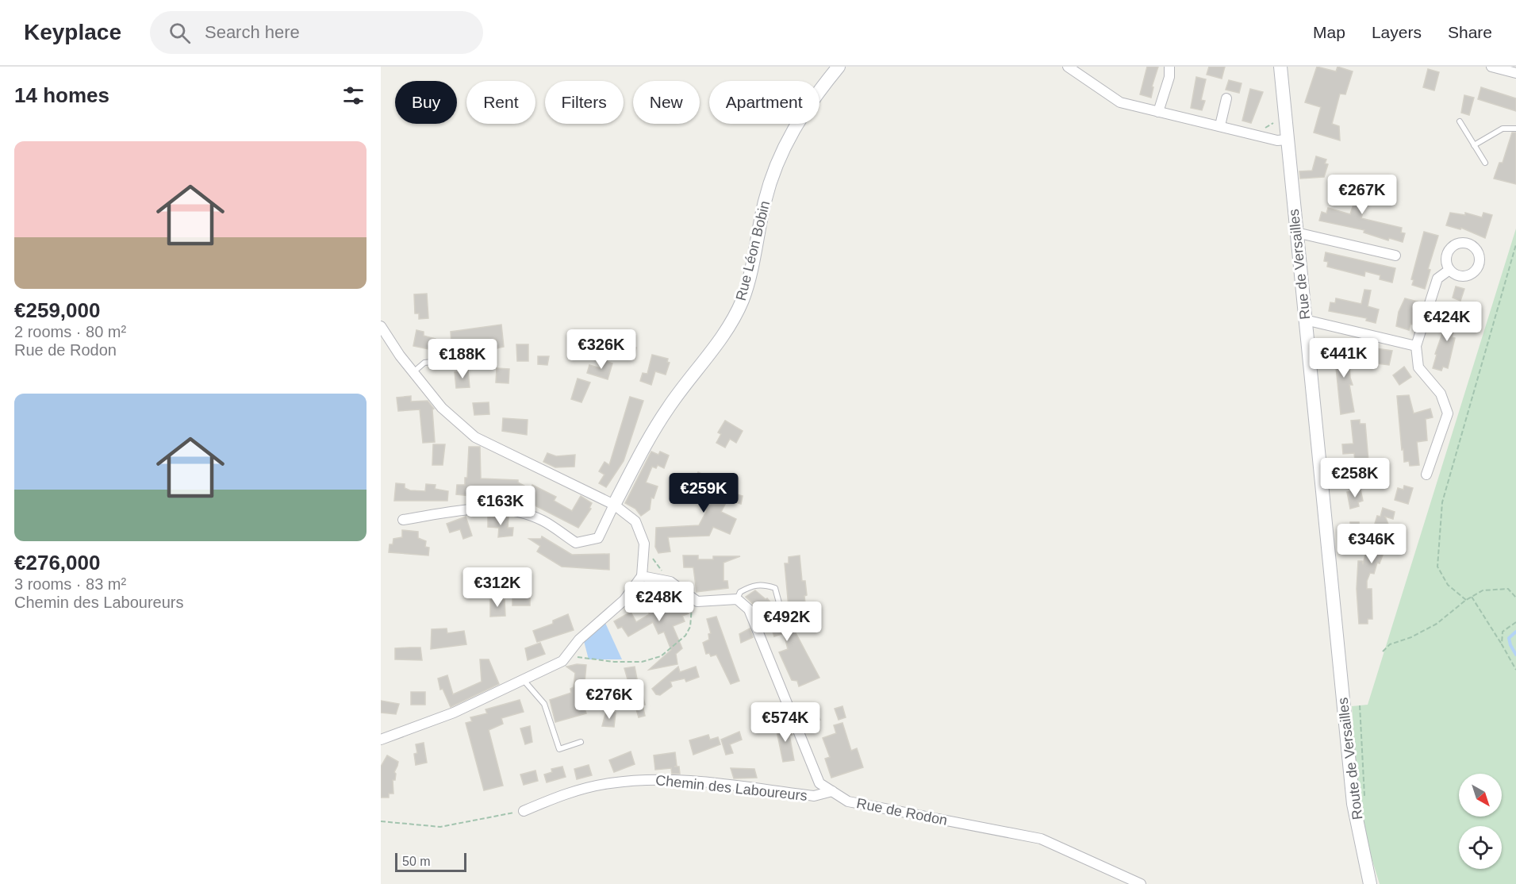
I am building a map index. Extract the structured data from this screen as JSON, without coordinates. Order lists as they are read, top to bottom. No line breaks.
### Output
{"streets":{"street":["Rue Léon Bobin","Rue de Versailles","Route de Versailles","Chemin des Laboureurs","Rue de Rodon"]},"crossings":[["Rue de Versailles","Route de Versailles"],["Chemin des Laboureurs","Rue de Rodon"]],"scale_bar":"50 m","north":"bottom right","page":{"header":"Keyplace","search":"Search here","nav":["Map","Layers","Share"],"heading":"14 homes","chip":["Buy","Rent","Filters","New","Apartment"],"list":[{"name":"€259,000","note":"2 rooms · 80 m² · Rue de Rodon"},{"name":"€276,000","note":"3 rooms · 83 m² · Chemin des Laboureurs"}],"price":["€267K","€424K","€326K","€441K","€188K","€258K","€259K","€163K","€346K","€312K","€248K","€492K","€276K","€574K"],"scale":"50 m"}}
